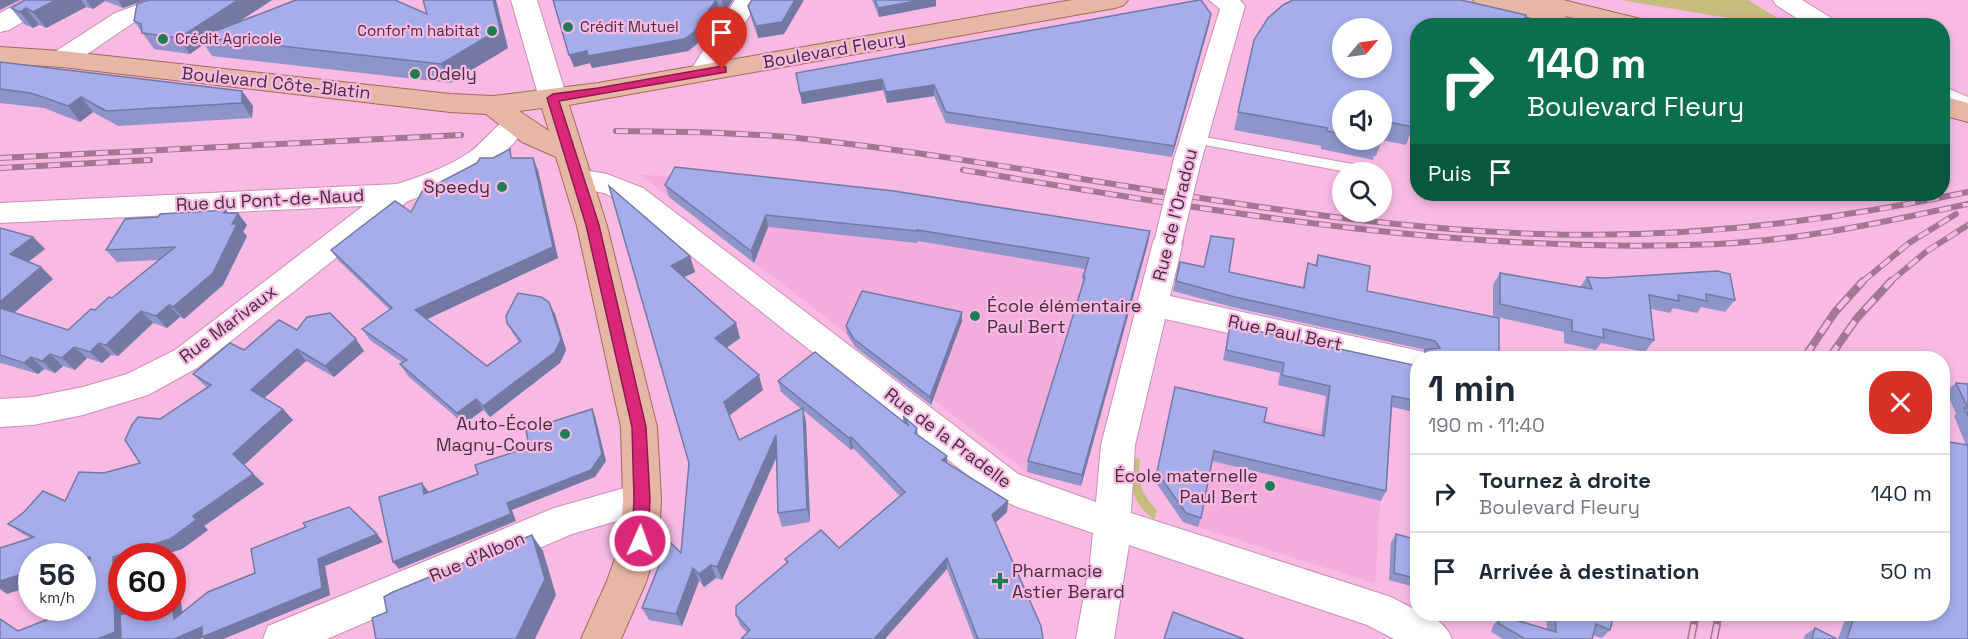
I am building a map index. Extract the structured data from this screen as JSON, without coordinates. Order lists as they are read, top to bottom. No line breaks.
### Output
{"streets":{"main road":["Boulevard Fleury","Boulevard Côte-Blatin"],"street":["Rue du Pont-de-Naud","Rue de l'Oradou","Rue Marivaux","Rue Paul Bert","Rue de la Pradelle","Rue d'Albon"]},"crossings":[["Boulevard Fleury","Boulevard Côte-Blatin"],["Rue du Pont-de-Naud","Rue Marivaux"],["Rue de l'Oradou","Rue Paul Bert"],["Rue de l'Oradou","Rue de la Pradelle"]],"places":{"other":["Crédit Mutuel","Confor'm habitat","Crédit Agricole","Odely","Speedy","École élémentaire Paul Bert","Auto-École Magny-Cours","École maternelle Paul Bert"],"health":["Pharmacie Astier Berard"]},"north":"top right","page":{"turn":["140 m","Boulevard Fleury"],"then":"Puis","heading":["1 min","190 m · 11:40"],"list":[{"name":"Tournez à droite","note":"Boulevard Fleury","value":"140 m"},{"name":"Arrivée à destination","value":"50 m"}],"speed":"56 km/h","limit":"60"}}
